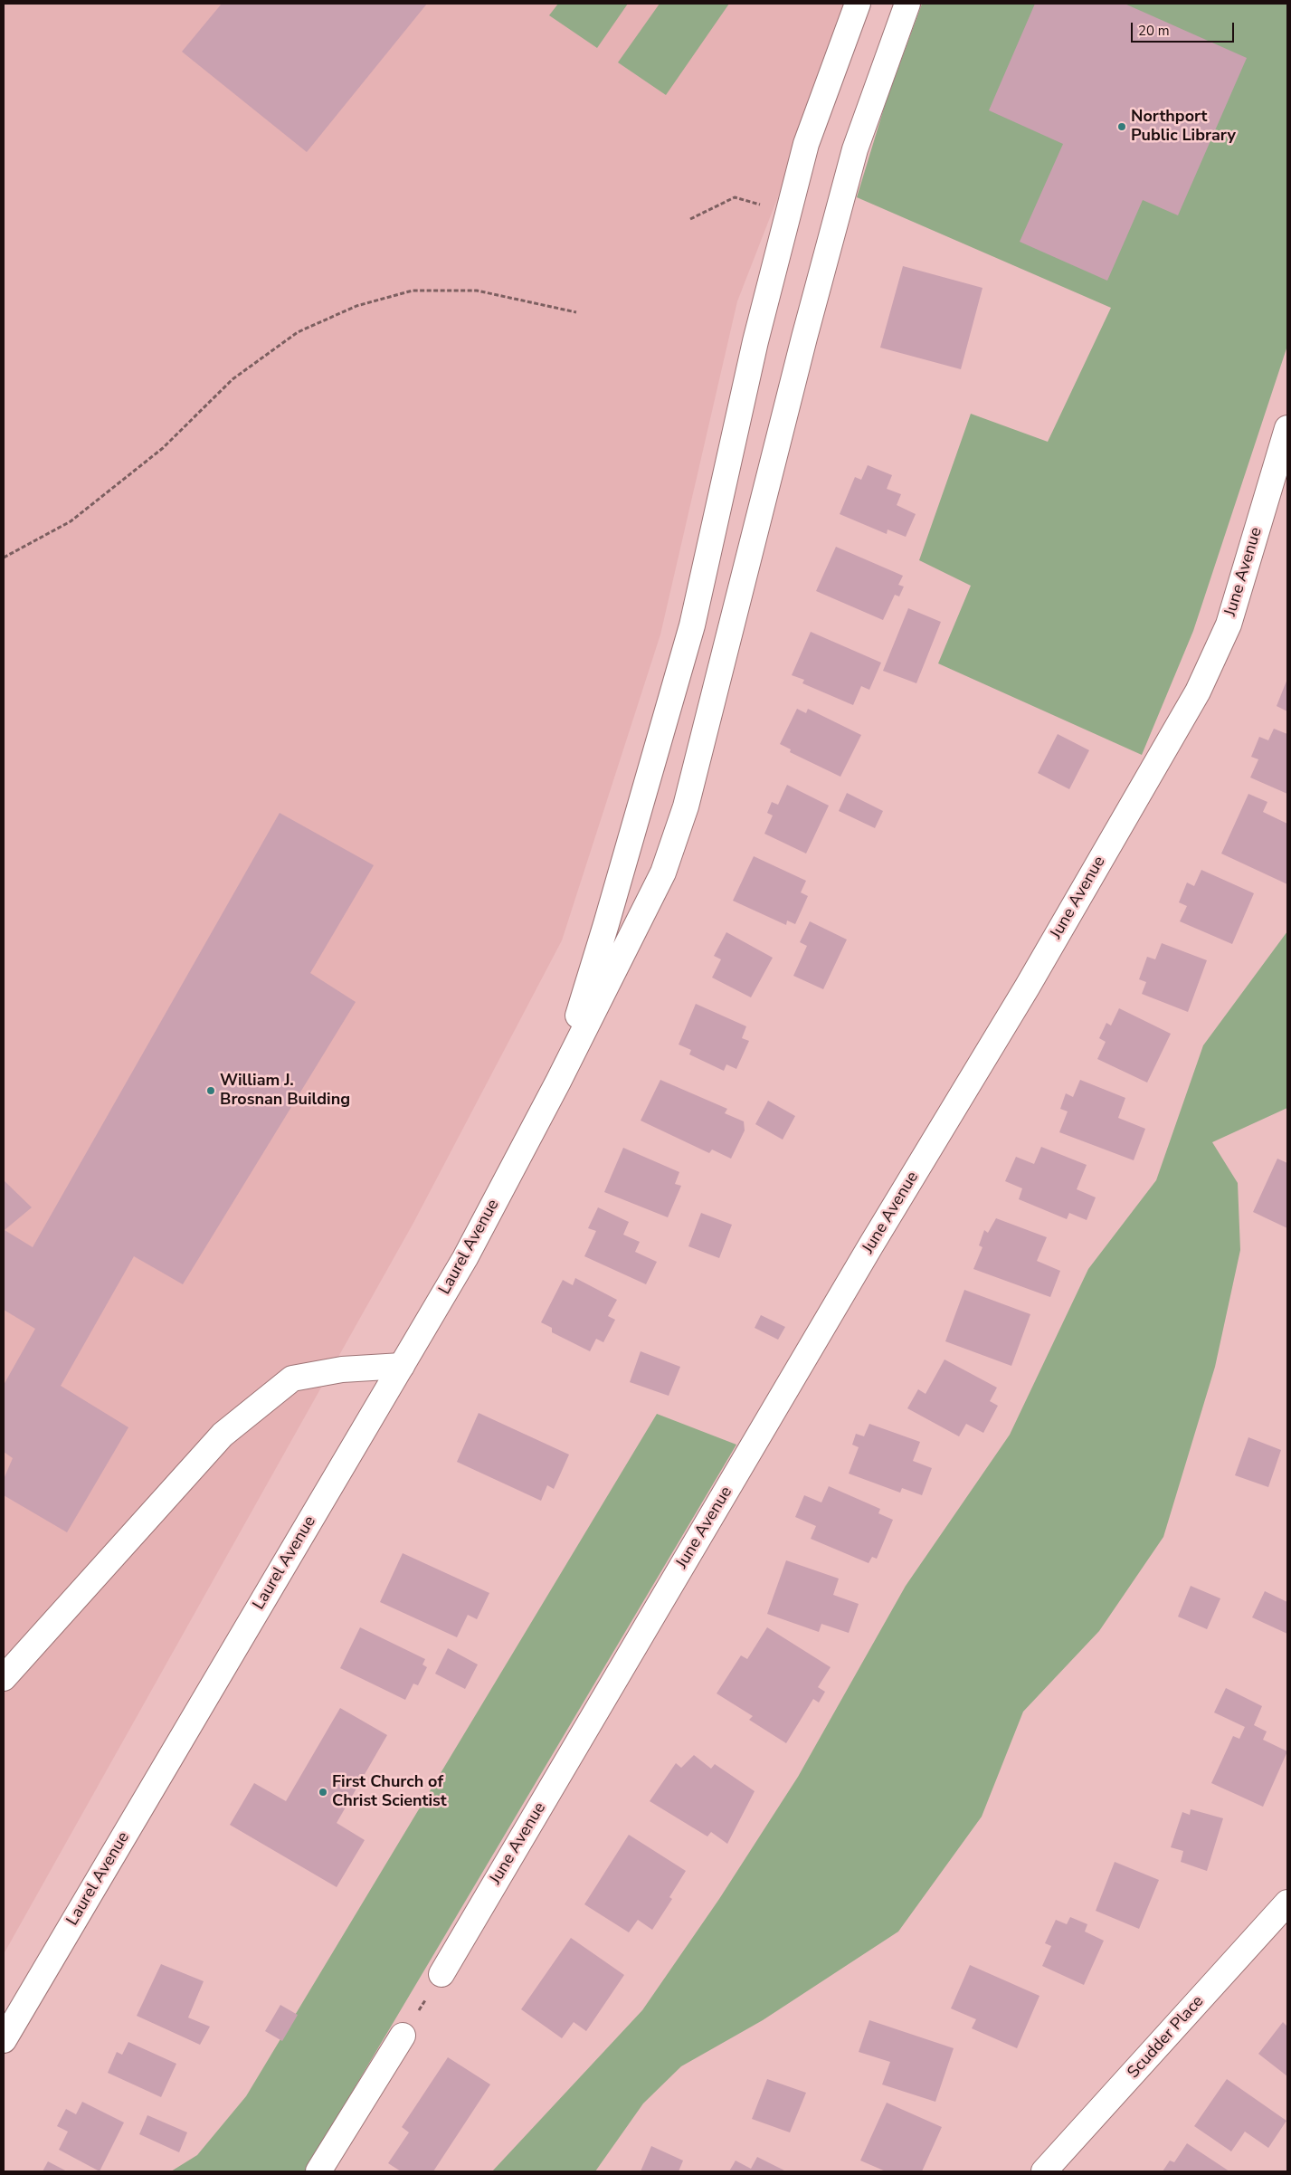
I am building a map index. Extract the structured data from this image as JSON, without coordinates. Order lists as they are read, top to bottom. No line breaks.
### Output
{"streets":{"main road":["June Avenue","Laurel Avenue","Scudder Place"]},"places":["Northport Public Library","William J. Brosnan Building","First Church of Christ Scientist"],"scale_bar":"20 m"}
